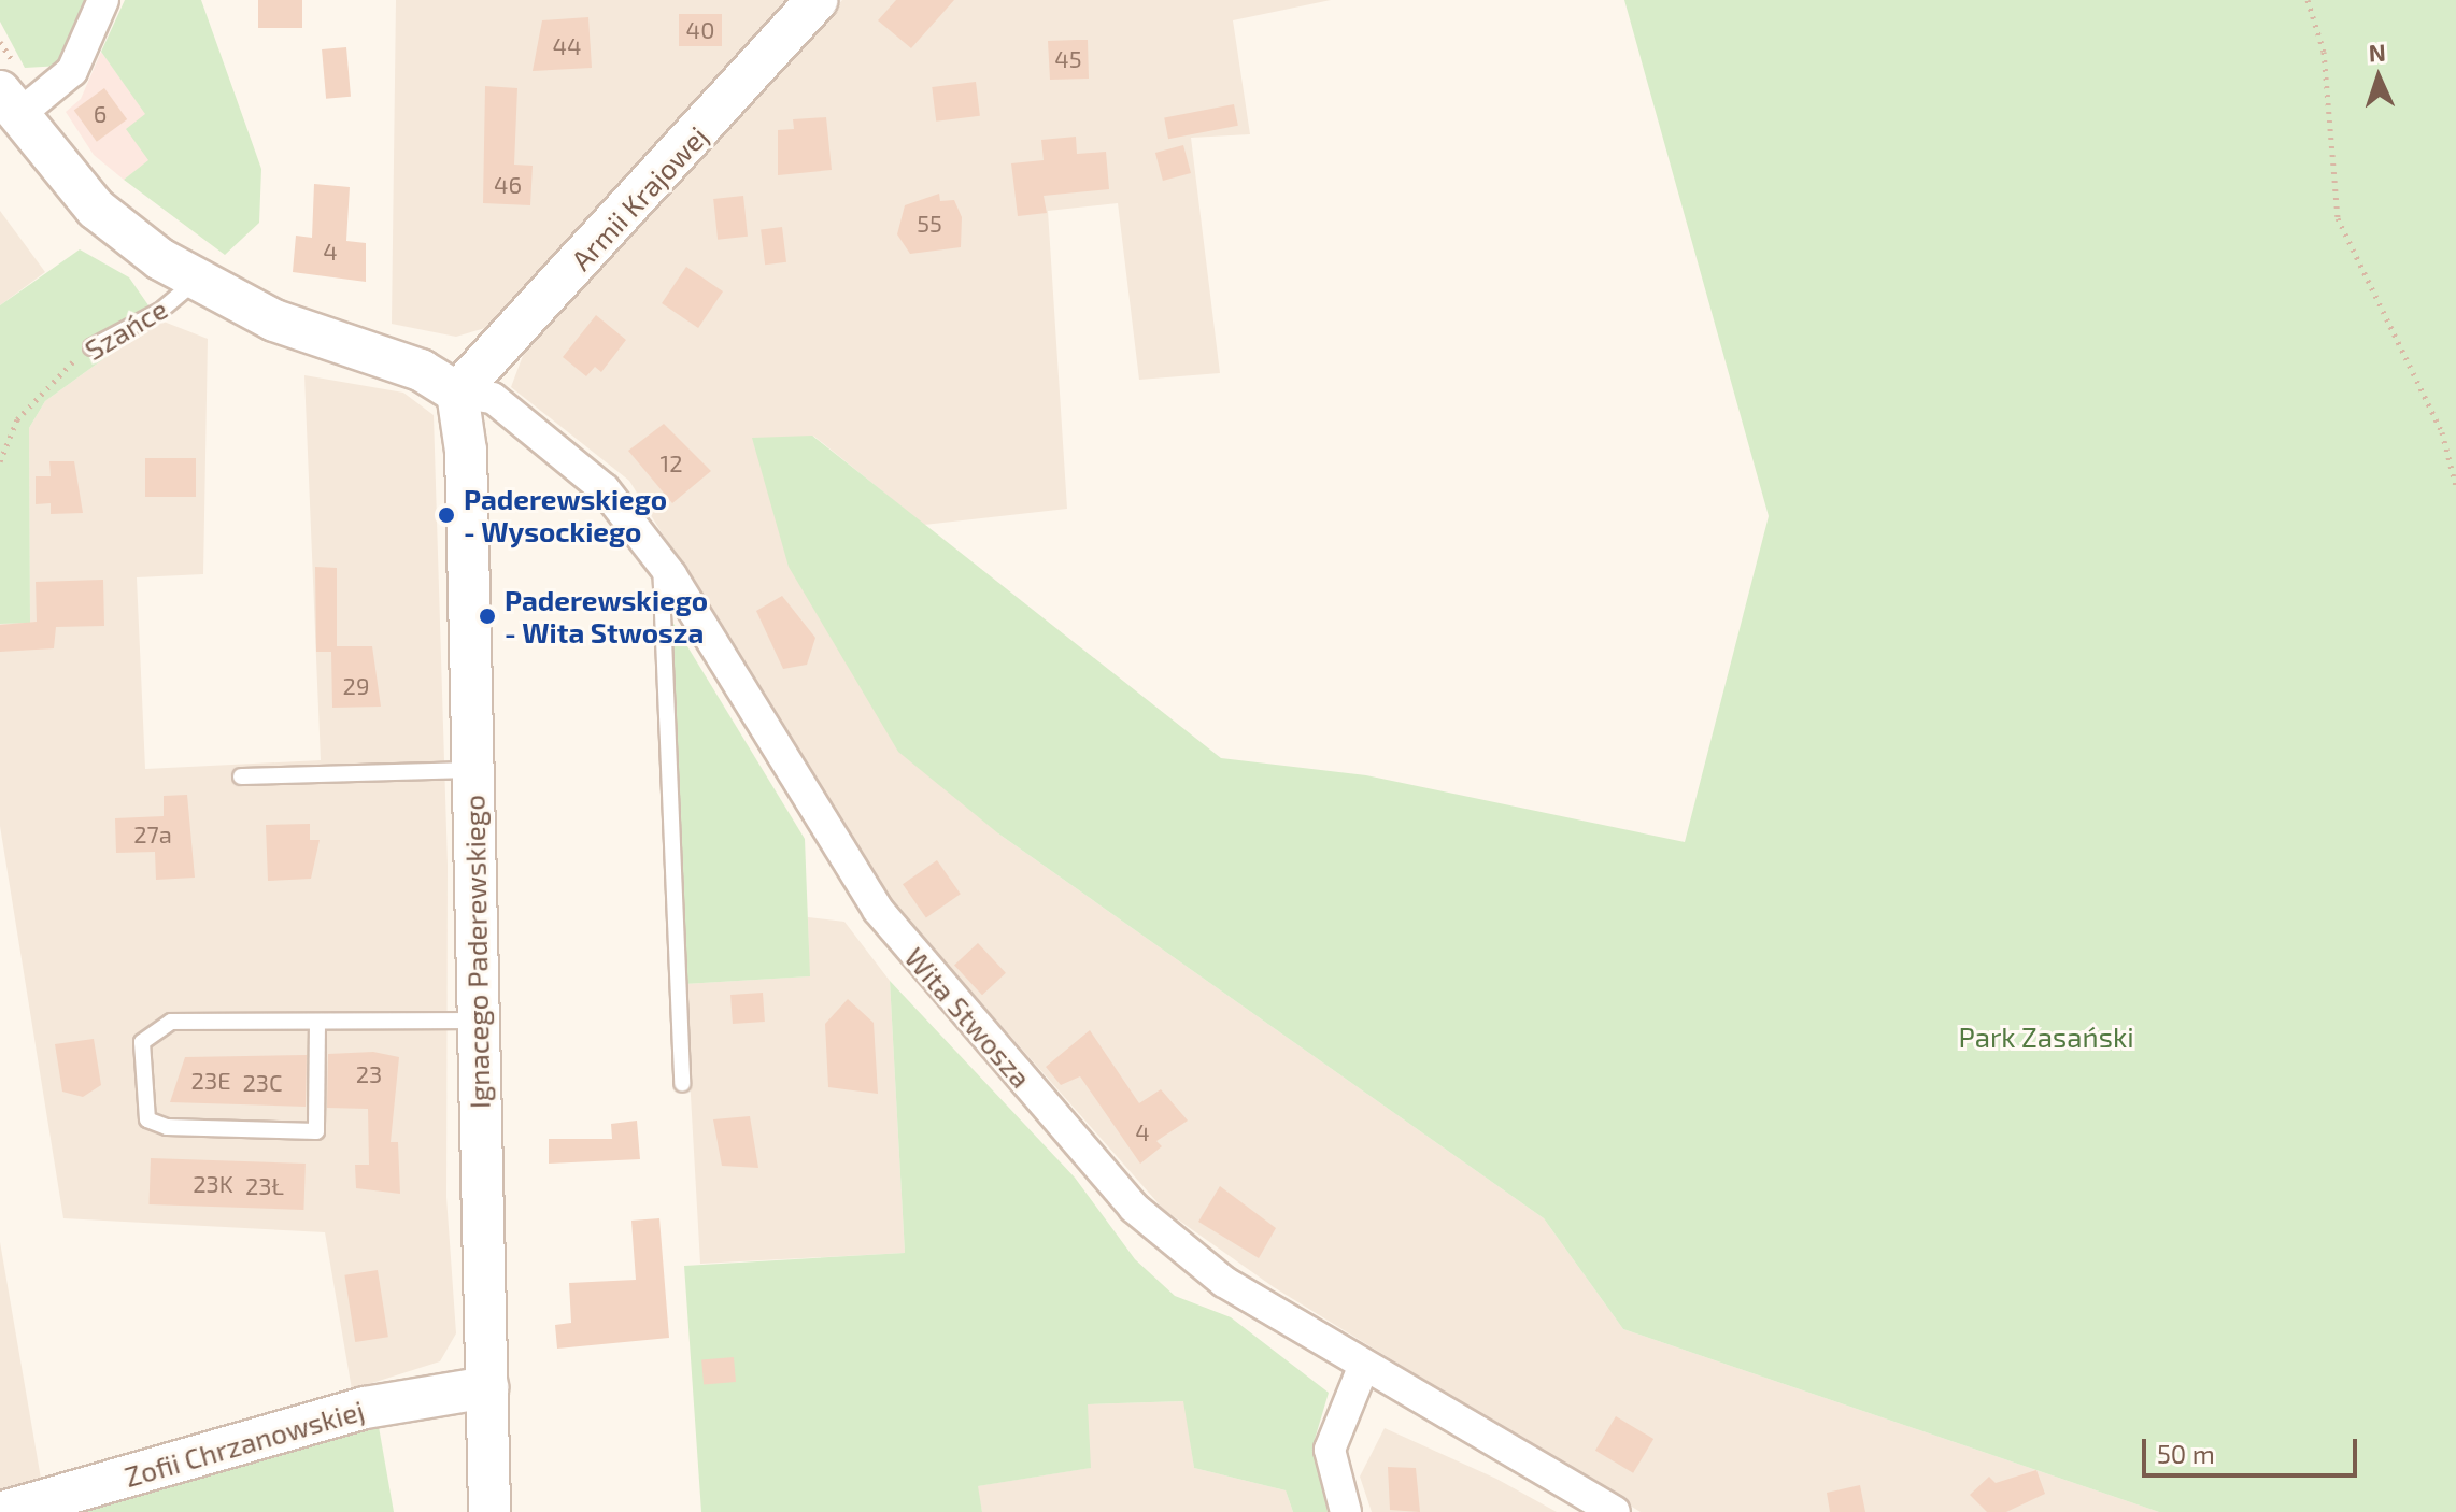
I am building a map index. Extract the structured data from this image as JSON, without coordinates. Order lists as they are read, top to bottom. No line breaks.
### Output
{"streets":{"street":["Armii Krajowej","Ignacego Paderewskiego","Wita Stwosza","Zofii Chrzanowskiej"],"lane":["Szańce"]},"crossings":[["Armii Krajowej","Ignacego Paderewskiego"],["Armii Krajowej","Wita Stwosza"],["Ignacego Paderewskiego","Wita Stwosza"],["Ignacego Paderewskiego","Zofii Chrzanowskiej"]],"parks":["Park Zasański"],"places":["Paderewskiego - Wysockiego","Paderewskiego - Wita Stwosza"],"house_numbers":["40","44","45","6","46","55","4","12","29","27a","23","23E","23C","4","23K","23Ł"],"scale_bar":"50 m","north":"top"}
